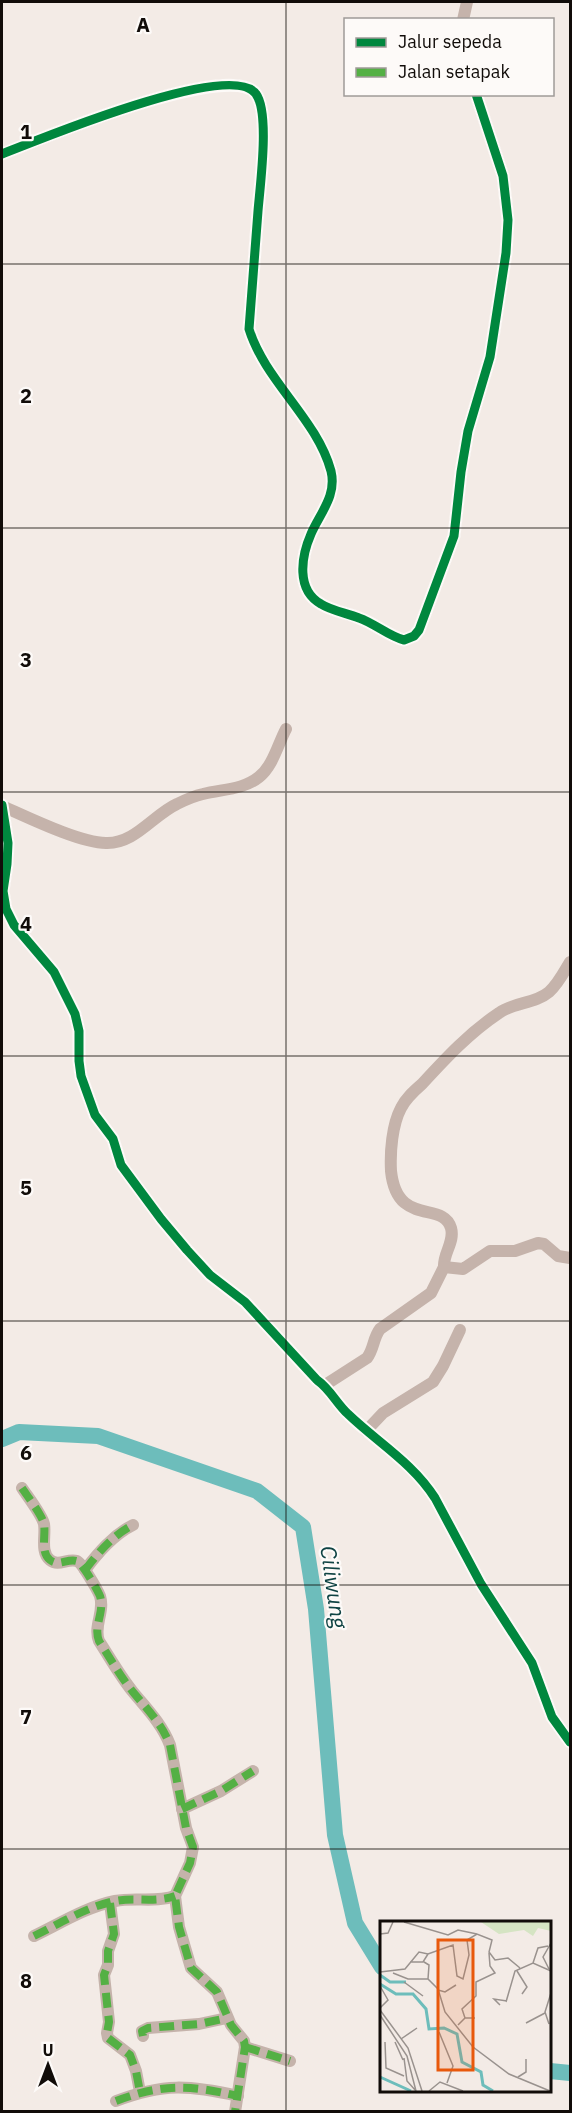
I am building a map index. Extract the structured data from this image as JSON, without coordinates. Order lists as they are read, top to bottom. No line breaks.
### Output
{"water":["Ciliwung"],"legend":["Jalur sepeda","Jalan setapak"],"north":"top","grid":{"columns":["A"],"rows":["1","2","3","4","5","6","7","8"]}}
